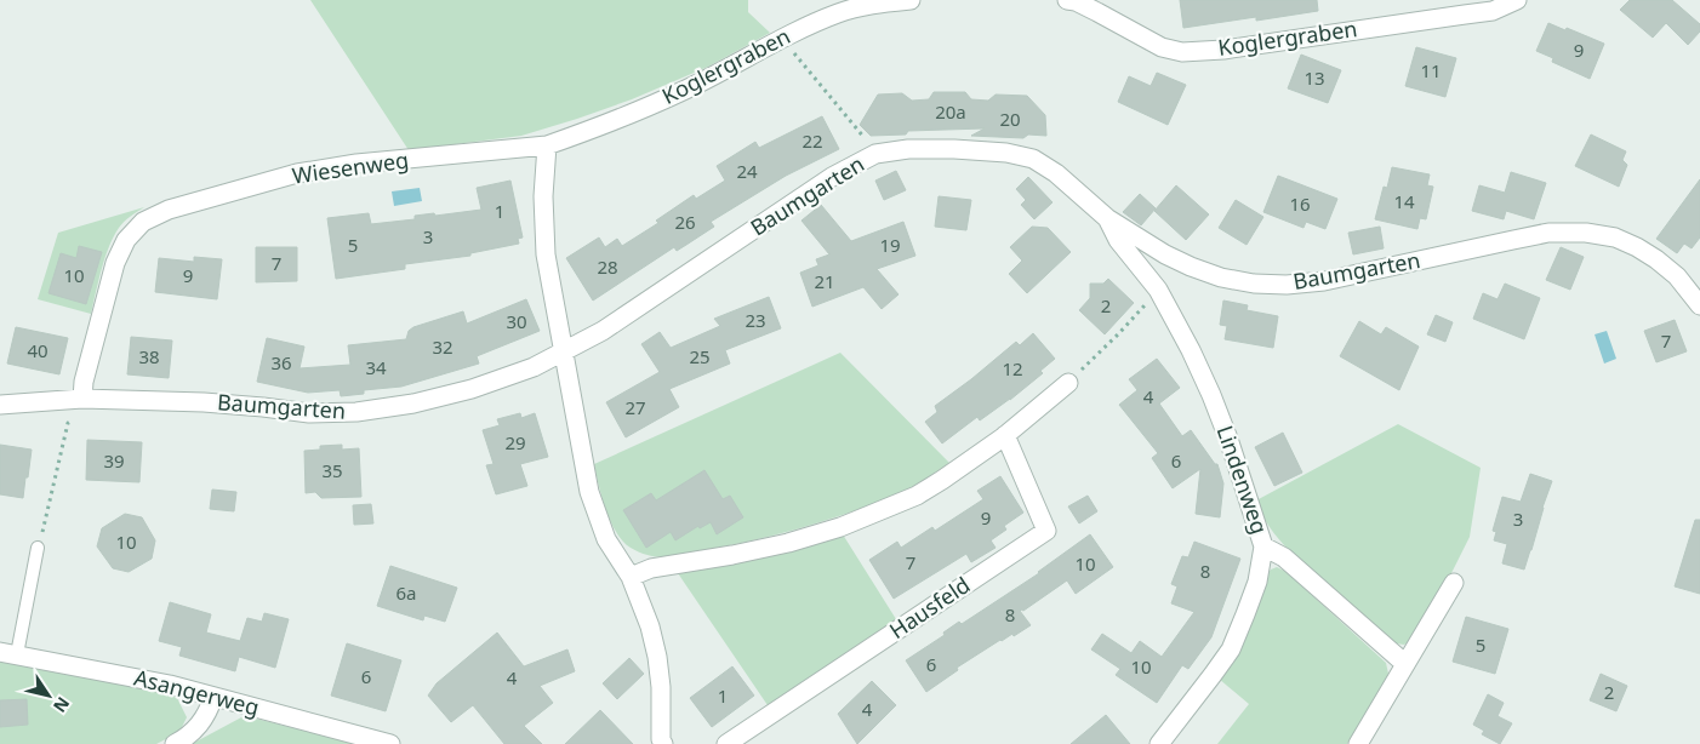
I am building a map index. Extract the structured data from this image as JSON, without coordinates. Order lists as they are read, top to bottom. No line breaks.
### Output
{"streets":{"street":["Koglergraben","Wiesenweg","Baumgarten","Lindenweg","Hausfeld","Asangerweg"]},"crossings":[["Koglergraben","Wiesenweg"],["Wiesenweg","Baumgarten"],["Baumgarten","Lindenweg"]],"house_numbers":["9","11","13","20a","20","22","24","14","16","1","26","3","5","19","7","28","10","9","21","2","23","30","7","32","40","38","25","36","34","12","4","27","29","39","6","35","9","3","10","7","10","8","6a","8","5","6","10","6","4","2","1","4"],"north":"bottom right"}
